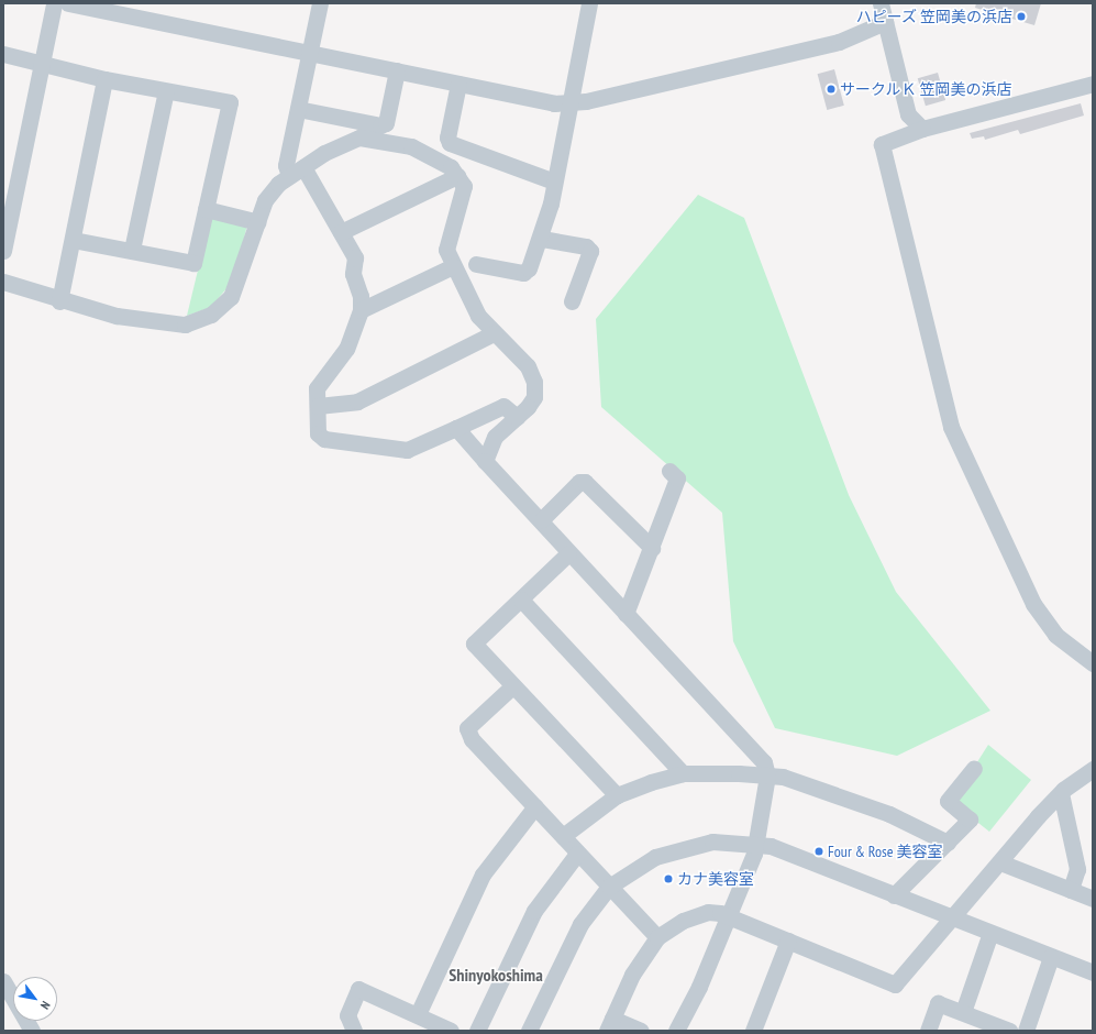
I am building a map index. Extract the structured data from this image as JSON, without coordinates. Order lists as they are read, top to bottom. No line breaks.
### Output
{"districts":["Shinyokoshima"],"places":["ハピーズ 笠岡美の浜店","サークルＫ 笠岡美の浜店","Four & Rose 美容室","カナ美容室"],"north":"bottom right"}
